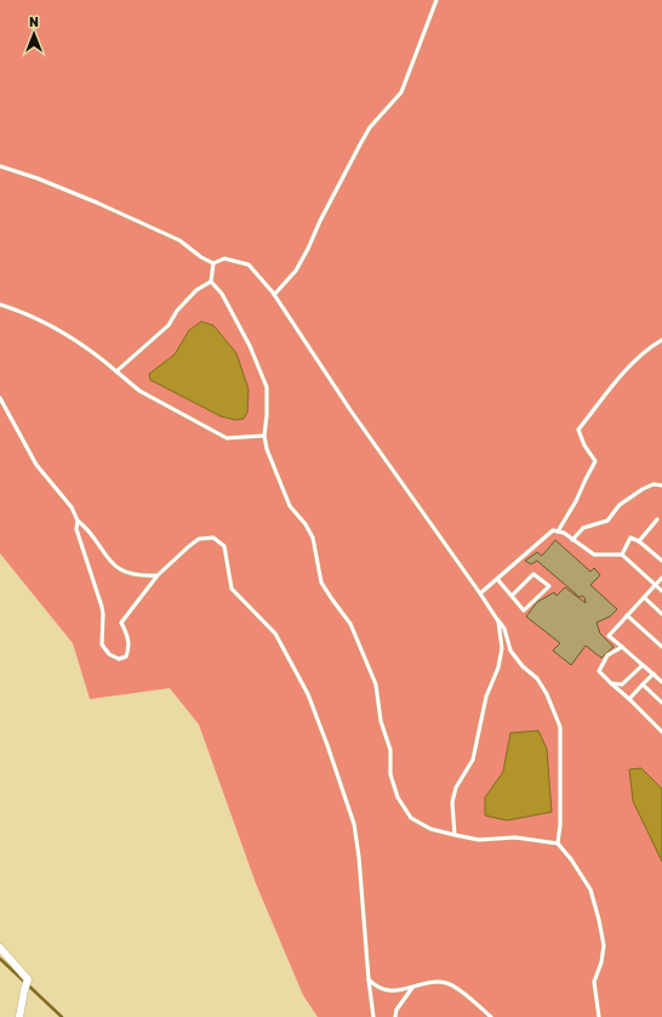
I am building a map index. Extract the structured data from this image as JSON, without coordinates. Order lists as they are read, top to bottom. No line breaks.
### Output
{"north":"top"}
